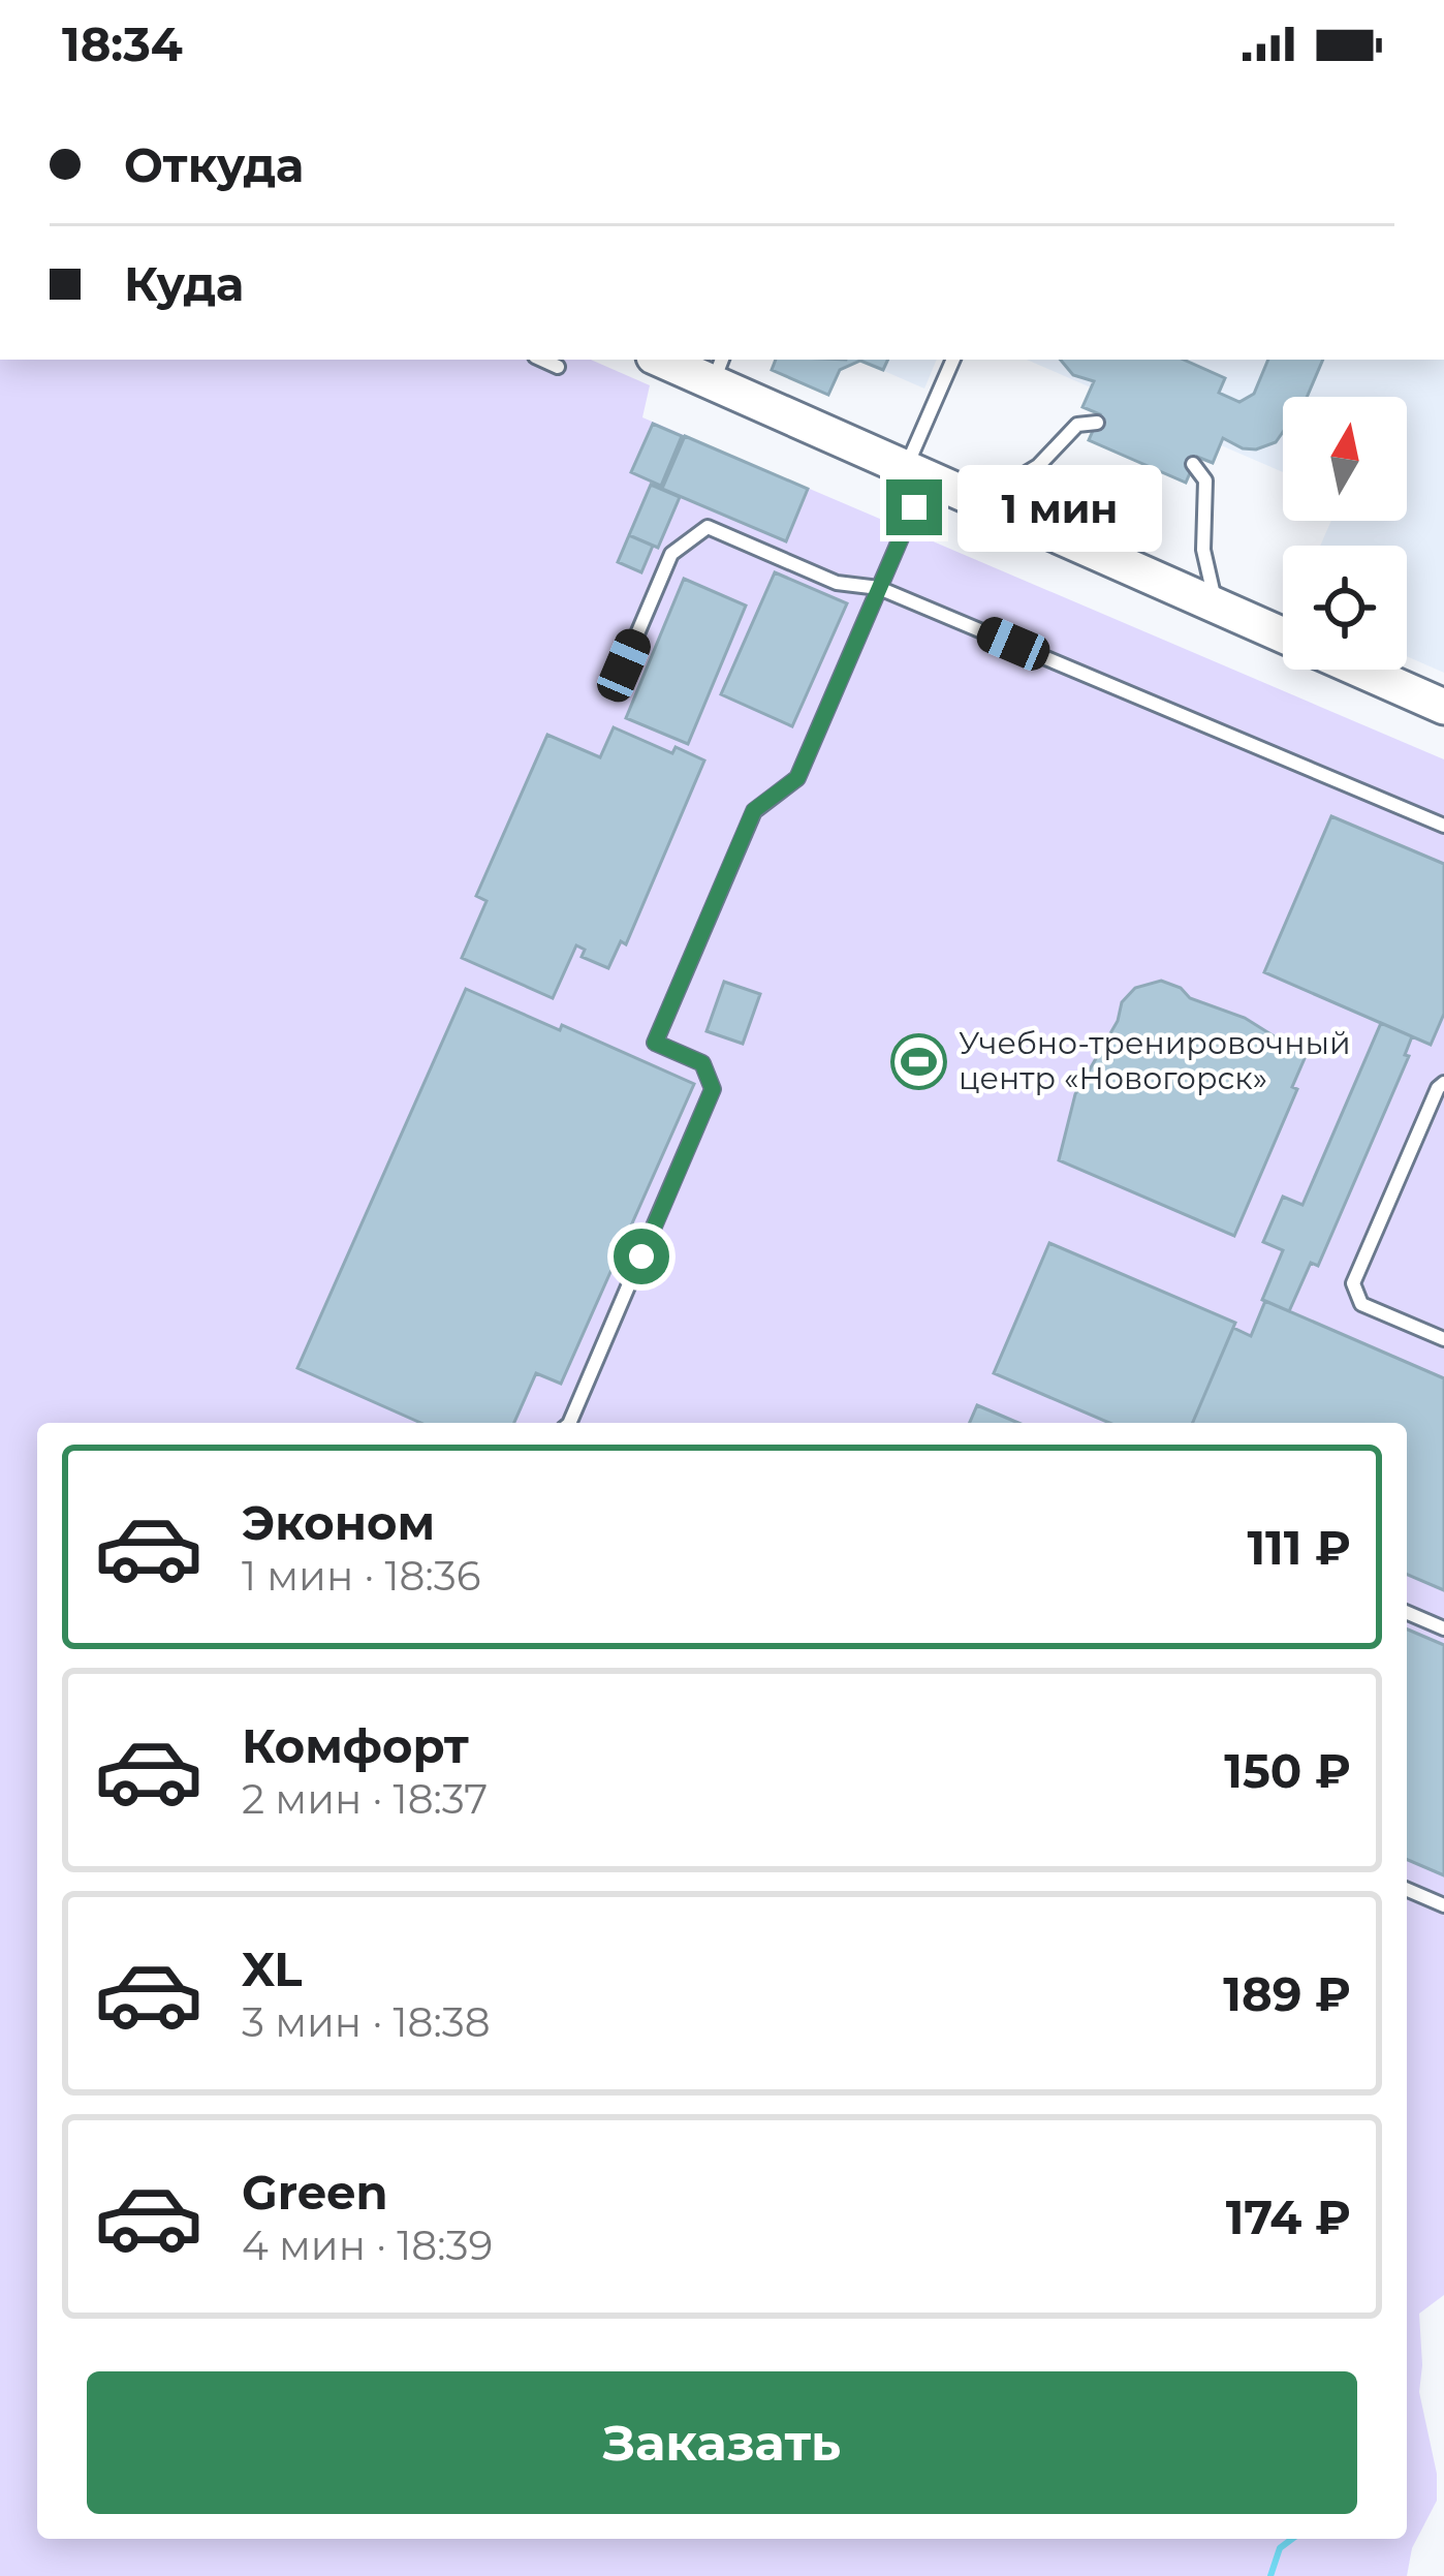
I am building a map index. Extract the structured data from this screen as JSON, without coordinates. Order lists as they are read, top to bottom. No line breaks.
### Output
{"places":{"sports":["Учебно-тренировочный центр «Новогорск»"]},"north":"top","page":{"status":"18:34","banner":["Откуда","Куда"],"bubble":"1 мин","list":[{"name":"Эконом","note":"1 мин · 18:36","value":"111 ₽"},{"name":"Комфорт","note":"2 мин · 18:37","value":"150 ₽"},{"name":"XL","note":"3 мин · 18:38","value":"189 ₽"},{"name":"Green","note":"4 мин · 18:39","value":"174 ₽"}],"buttons":"Заказать"}}
